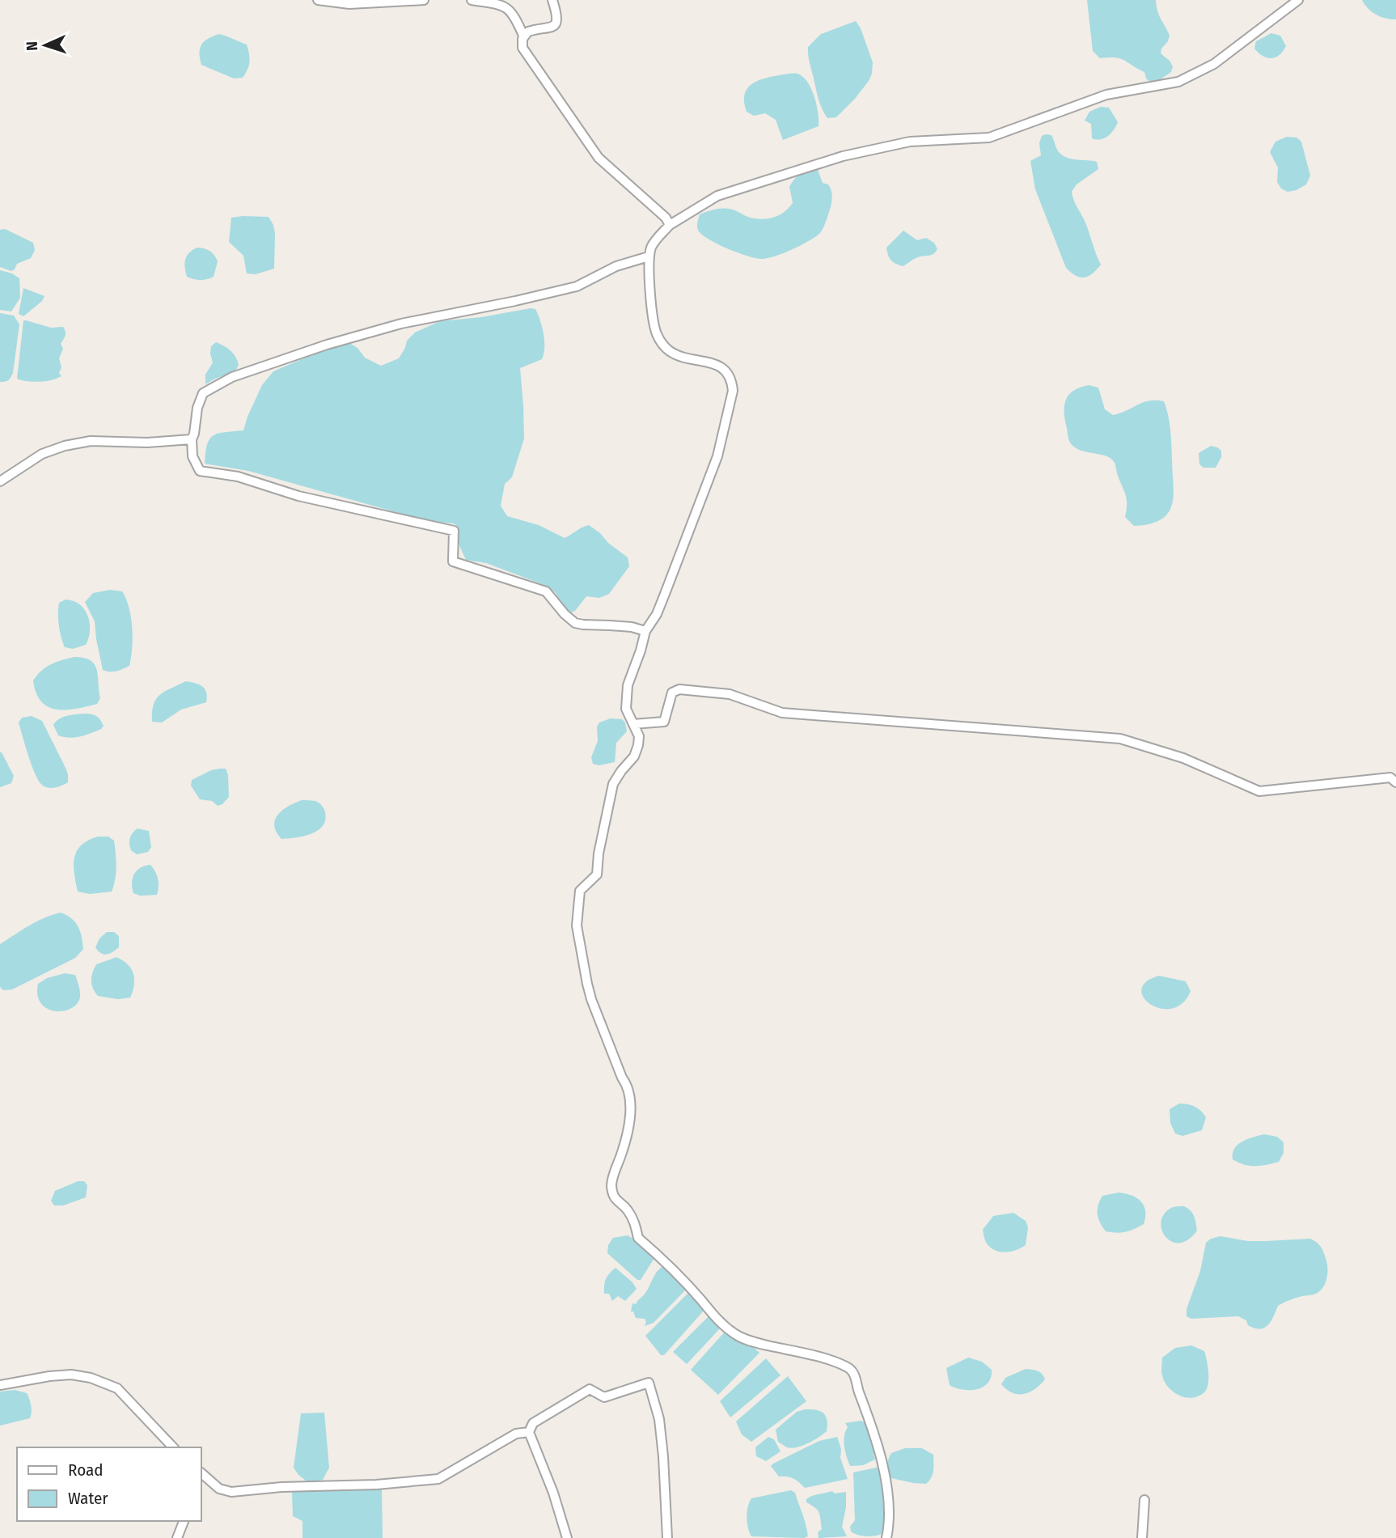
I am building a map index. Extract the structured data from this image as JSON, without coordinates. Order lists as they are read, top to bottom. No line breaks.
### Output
{"legend":["Road","Water"],"north":"left"}
